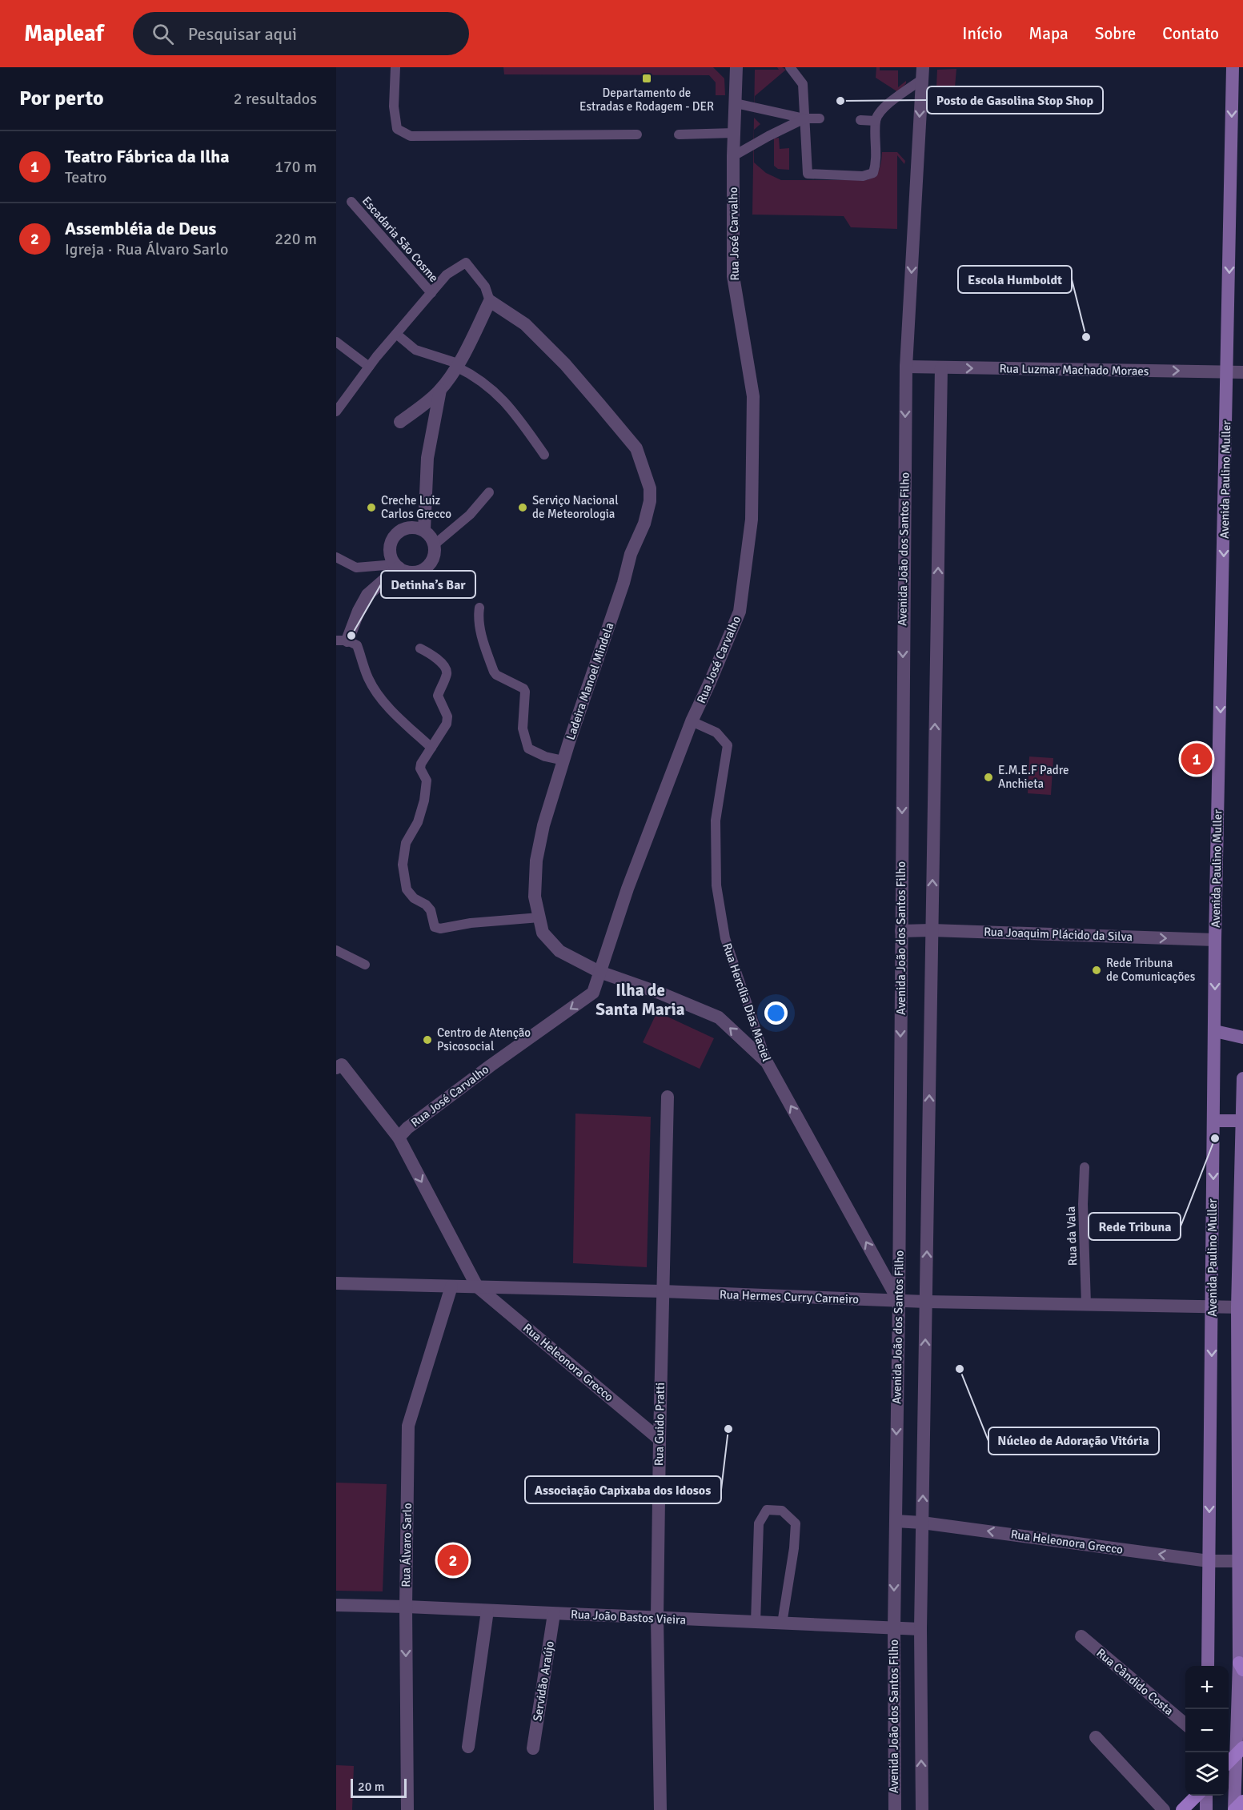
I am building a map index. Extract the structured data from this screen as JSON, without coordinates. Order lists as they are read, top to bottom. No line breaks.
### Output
{"streets":{"main road":["Avenida Paulino Muller"],"street":["Rua José Carvalho","Rua Luzmar Machado Moraes","Avenida João dos Santos Filho","Ladeira Manoel Mindela","Rua Joaquim Plácido da Silva","Rua Hercília Dias Maciel","Rua Hermes Curry Carneiro","Rua Heleonora Grecco","Rua Guido Pratti","Rua Álvaro Sarlo","Rua João Bastos Vieira","Servidão Araújo","Rua Cândido Costa"],"lane":["Escadaria São Cosme","Rua da Vala"]},"crossings":[["Rua José Carvalho","Ladeira Manoel Mindela"],["Rua José Carvalho","Rua Hercília Dias Maciel"],["Escadaria São Cosme","Ladeira Manoel Mindela"],["Rua Luzmar Machado Moraes","Avenida Paulino Muller"],["Rua Luzmar Machado Moraes","Avenida João dos Santos Filho"],["Avenida Paulino Muller","Rua Joaquim Plácido da Silva"],["Avenida Paulino Muller","Rua Hermes Curry Carneiro"],["Avenida Paulino Muller","Rua Heleonora Grecco"],["Avenida João dos Santos Filho","Rua Joaquim Plácido da Silva"],["Avenida João dos Santos Filho","Rua Hercília Dias Maciel"],["Avenida João dos Santos Filho","Rua Hermes Curry Carneiro"],["Avenida João dos Santos Filho","Rua Heleonora Grecco"],["Avenida João dos Santos Filho","Rua João Bastos Vieira"],["Ladeira Manoel Mindela","Rua Hercília Dias Maciel"],["Rua Hercília Dias Maciel","Rua Hermes Curry Carneiro"],["Rua da Vala","Rua Hermes Curry Carneiro"],["Rua Hermes Curry Carneiro","Rua Heleonora Grecco"],["Rua Hermes Curry Carneiro","Rua Guido Pratti"],["Rua Hermes Curry Carneiro","Rua Álvaro Sarlo"],["Rua Heleonora Grecco","Rua Guido Pratti"],["Rua Guido Pratti","Rua João Bastos Vieira"],["Rua Álvaro Sarlo","Rua João Bastos Vieira"],["Rua João Bastos Vieira","Servidão Araújo"]],"one_way":["Rua Luzmar Machado Moraes","Rua Joaquim Plácido da Silva","Rua Hercília Dias Maciel","Rua Heleonora Grecco"],"districts":["Ilha de Santa Maria"],"places":{"transit":["Departamento de Estradas e Rodagem - DER"],"other":["Posto de Gasolina Stop Shop","Escola Humboldt","Creche Luiz Carlos Grecco","Serviço Nacional de Meteorologia","Detinha’s Bar","E.M.E.F Padre Anchieta","Rede Tribuna de Comunicações","Centro de Atenção Psicosocial","Rede Tribuna","Núcleo de Adoração Vitória","Associação Capixaba dos Idosos"]},"scale_bar":"20 m","page":{"header":"Mapleaf","search":"Pesquisar aqui","nav":["Início","Mapa","Sobre","Contato"],"heading":["Por perto","2 resultados"],"list":[{"mark":"1","name":"Teatro Fábrica da Ilha","note":"Teatro","value":"170 m"},{"mark":"2","name":"Assembléia de Deus","note":"Igreja · Rua Álvaro Sarlo","value":"220 m"}],"pins":["1","2"],"map_buttons":["+","−"],"scale":"20 m"}}
